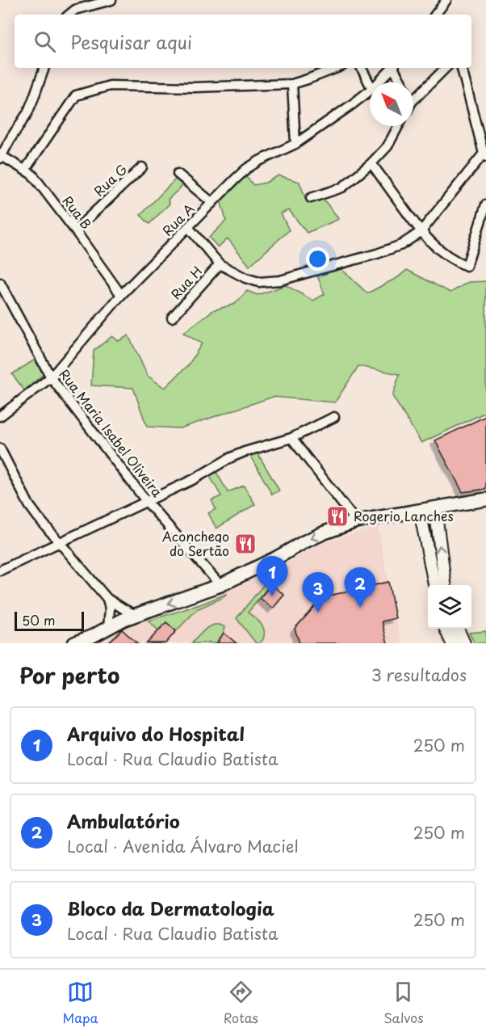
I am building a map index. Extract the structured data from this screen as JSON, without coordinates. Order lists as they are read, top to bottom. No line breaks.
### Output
{"streets":{"street":["Rua G","Rua B","Rua A","Rua H","Rua Maria Isabel Oliveira"]},"crossings":[["Rua G","Rua B"],["Rua B","Rua A"],["Rua A","Rua Maria Isabel Oliveira"]],"places":{"restaurant":["Rogerio Lanches","Aconchego do Sertão"]},"scale_bar":"50 m","north":"top left","page":{"search":"Pesquisar aqui","pins":["1","2","3"],"scale":"50 m","heading":["Por perto","3 resultados"],"list":[{"mark":"1","name":"Arquivo do Hospital","note":"Local · Rua Claudio Batista","value":"250 m"},{"mark":"2","name":"Ambulatório","note":"Local · Avenida Álvaro Maciel","value":"250 m"},{"mark":"3","name":"Bloco da Dermatologia","note":"Local · Rua Claudio Batista","value":"250 m"}],"nav":["Mapa","Rotas","Salvos"]}}
